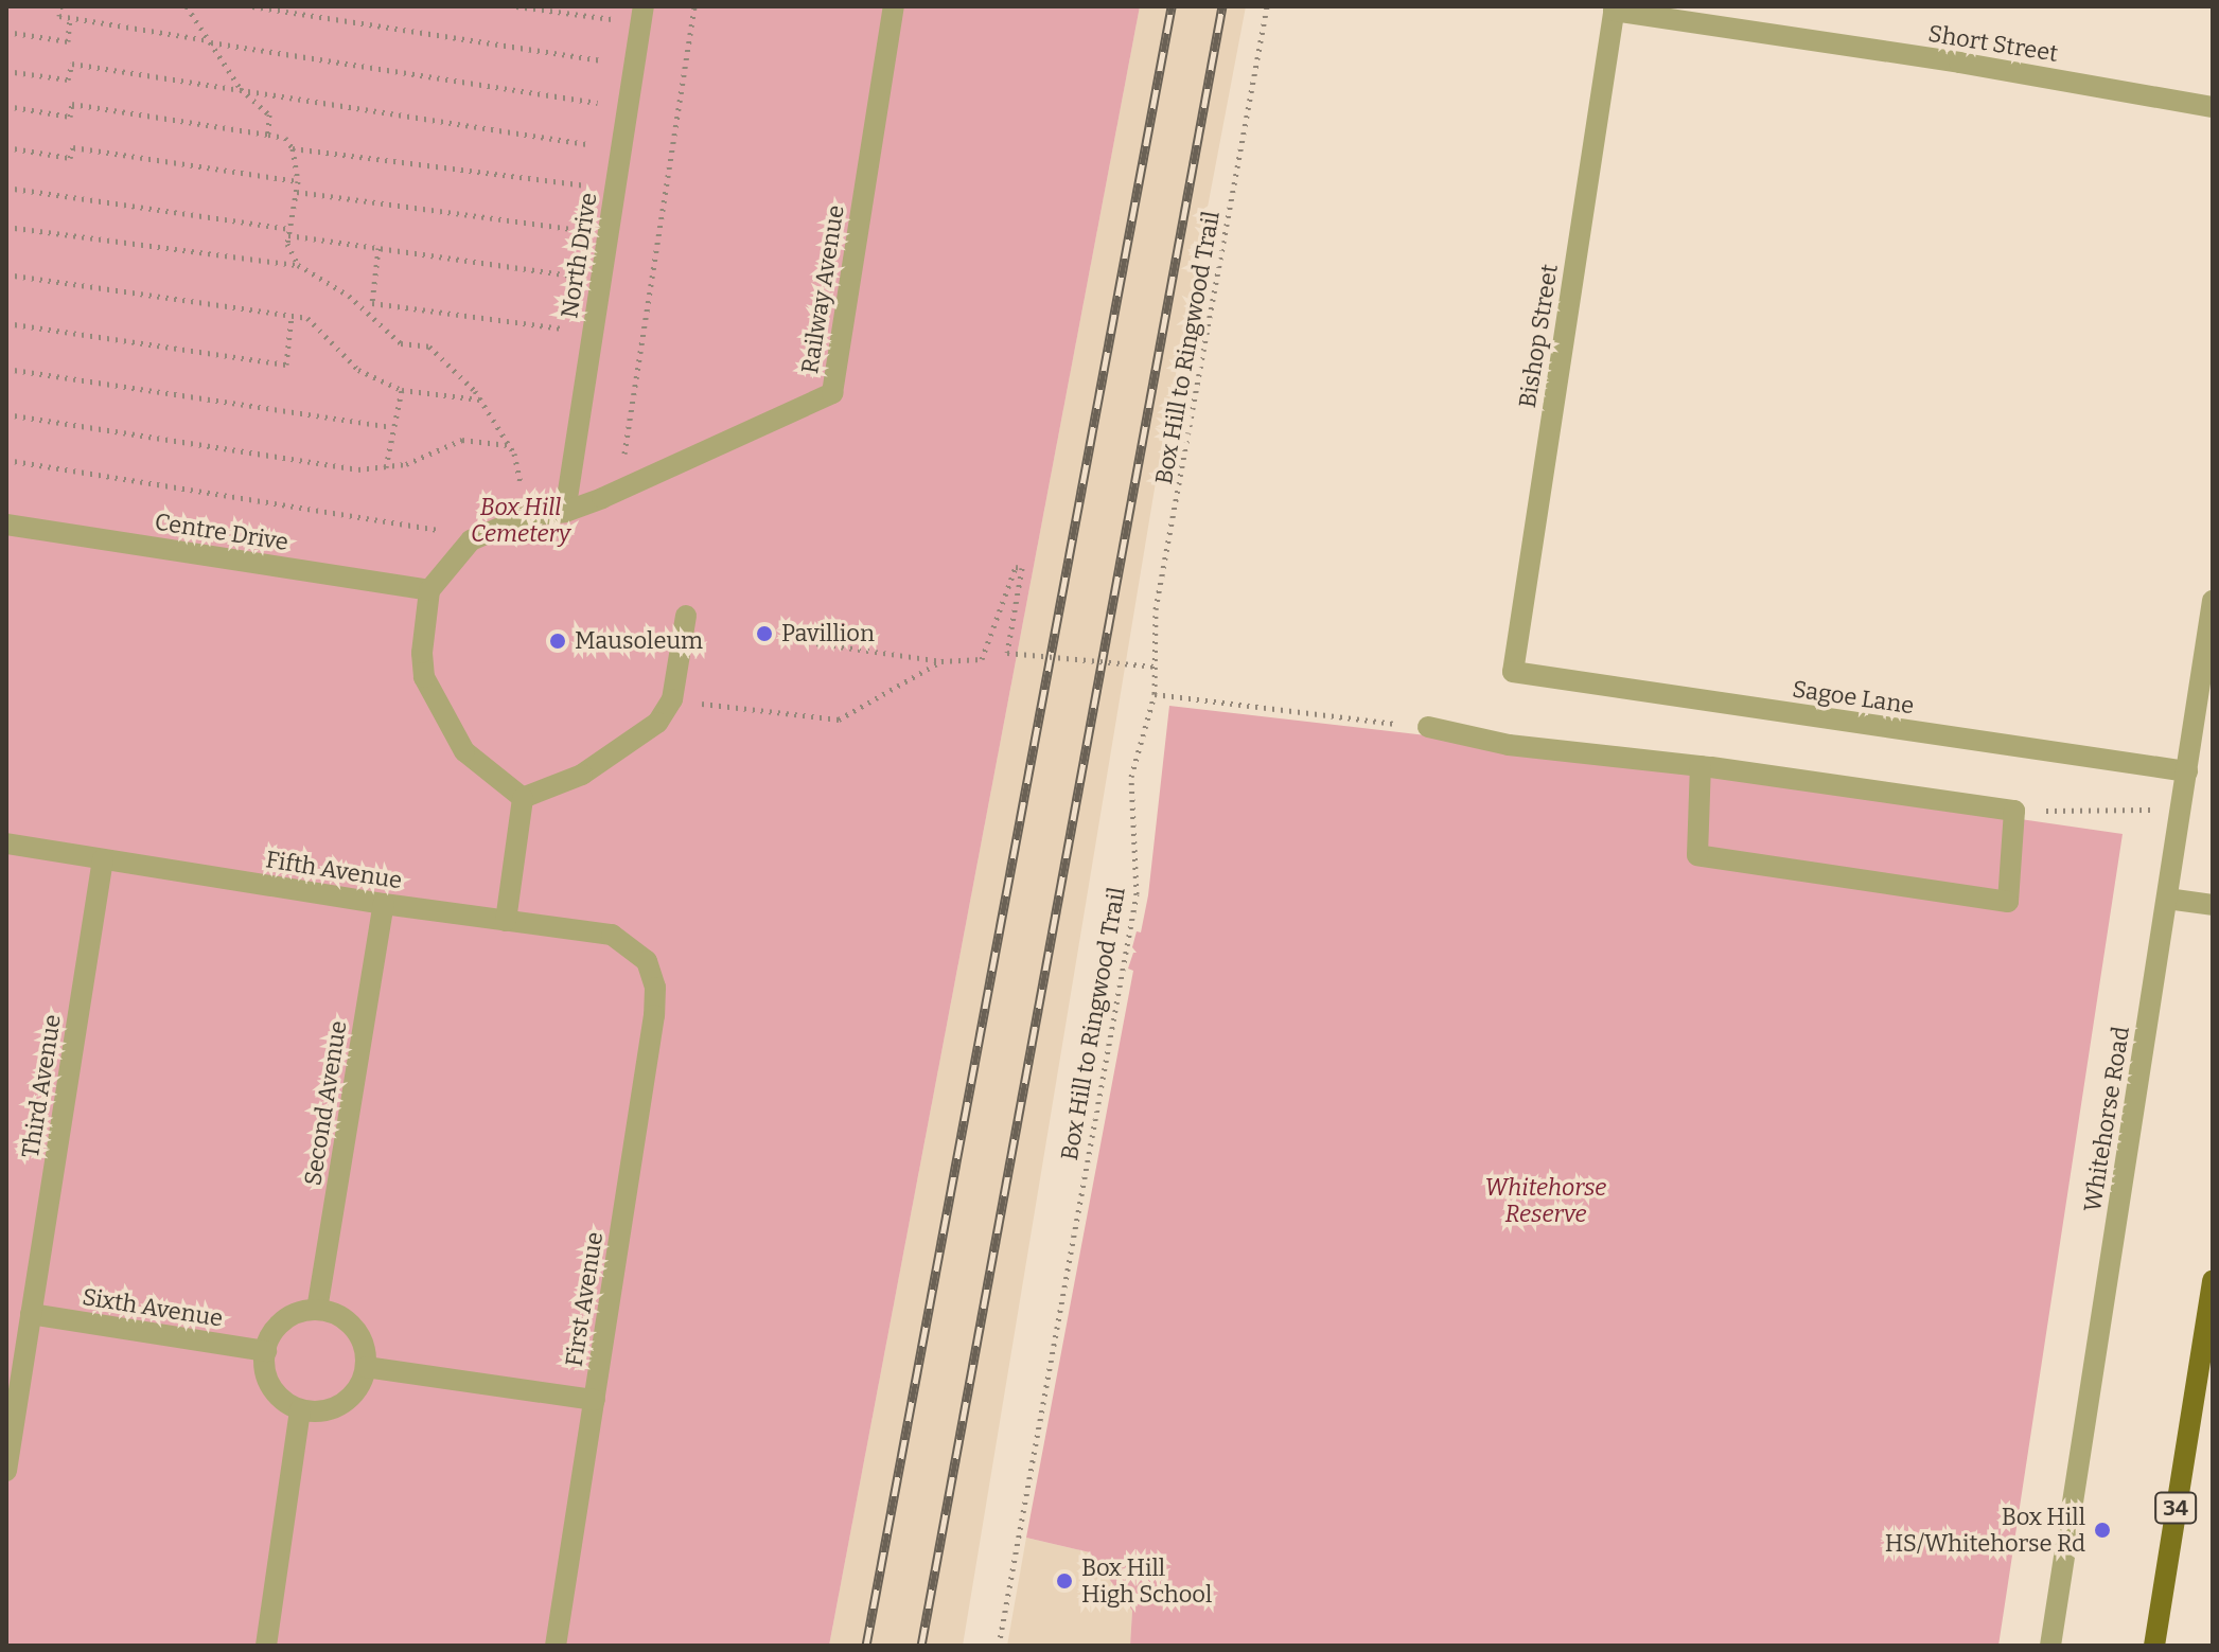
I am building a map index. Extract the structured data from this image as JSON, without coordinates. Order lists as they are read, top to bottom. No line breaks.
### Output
{"streets":{"main road":["34"],"street":["Short Street","North Drive","Railway Avenue","Bishop Street","Centre Drive","Sagoe Lane","Fifth Avenue","Third Avenue","Second Avenue","Whitehorse Road","First Avenue","Sixth Avenue"],"path":["Box Hill to Ringwood Trail"]},"crossings":[["Short Street","Bishop Street"],["North Drive","Railway Avenue"],["Bishop Street","Sagoe Lane"],["Sagoe Lane","Whitehorse Road"],["Fifth Avenue","Third Avenue"],["Fifth Avenue","Second Avenue"],["Fifth Avenue","First Avenue"],["Third Avenue","Sixth Avenue"],["Second Avenue","Sixth Avenue"]],"parks":["Box Hill Cemetery","Whitehorse Reserve"],"places":["Pavillion","Mausoleum","Box Hill HS/Whitehorse Rd","Box Hill High School"]}
